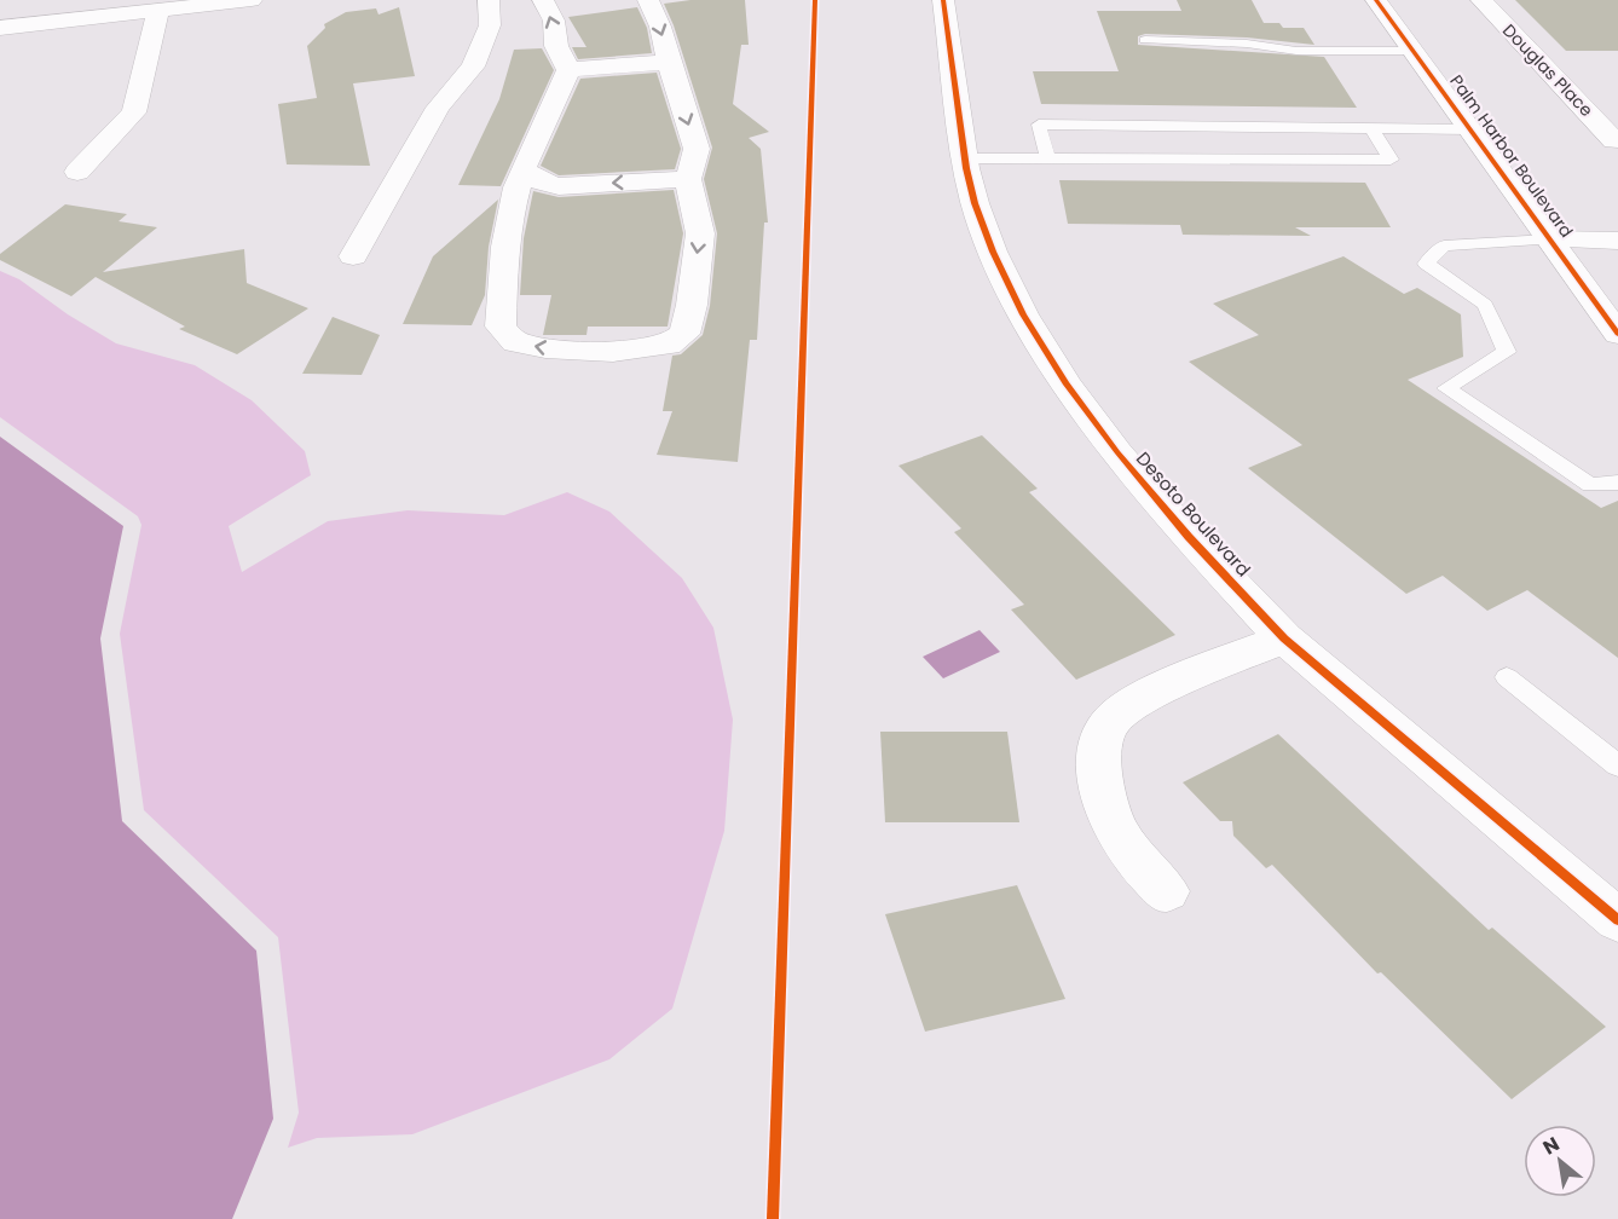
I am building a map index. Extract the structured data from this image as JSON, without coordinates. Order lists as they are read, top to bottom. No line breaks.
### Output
{"streets":{"street":["Douglas Place","Palm Harbor Boulevard","Desoto Boulevard"]},"north":"top left"}
